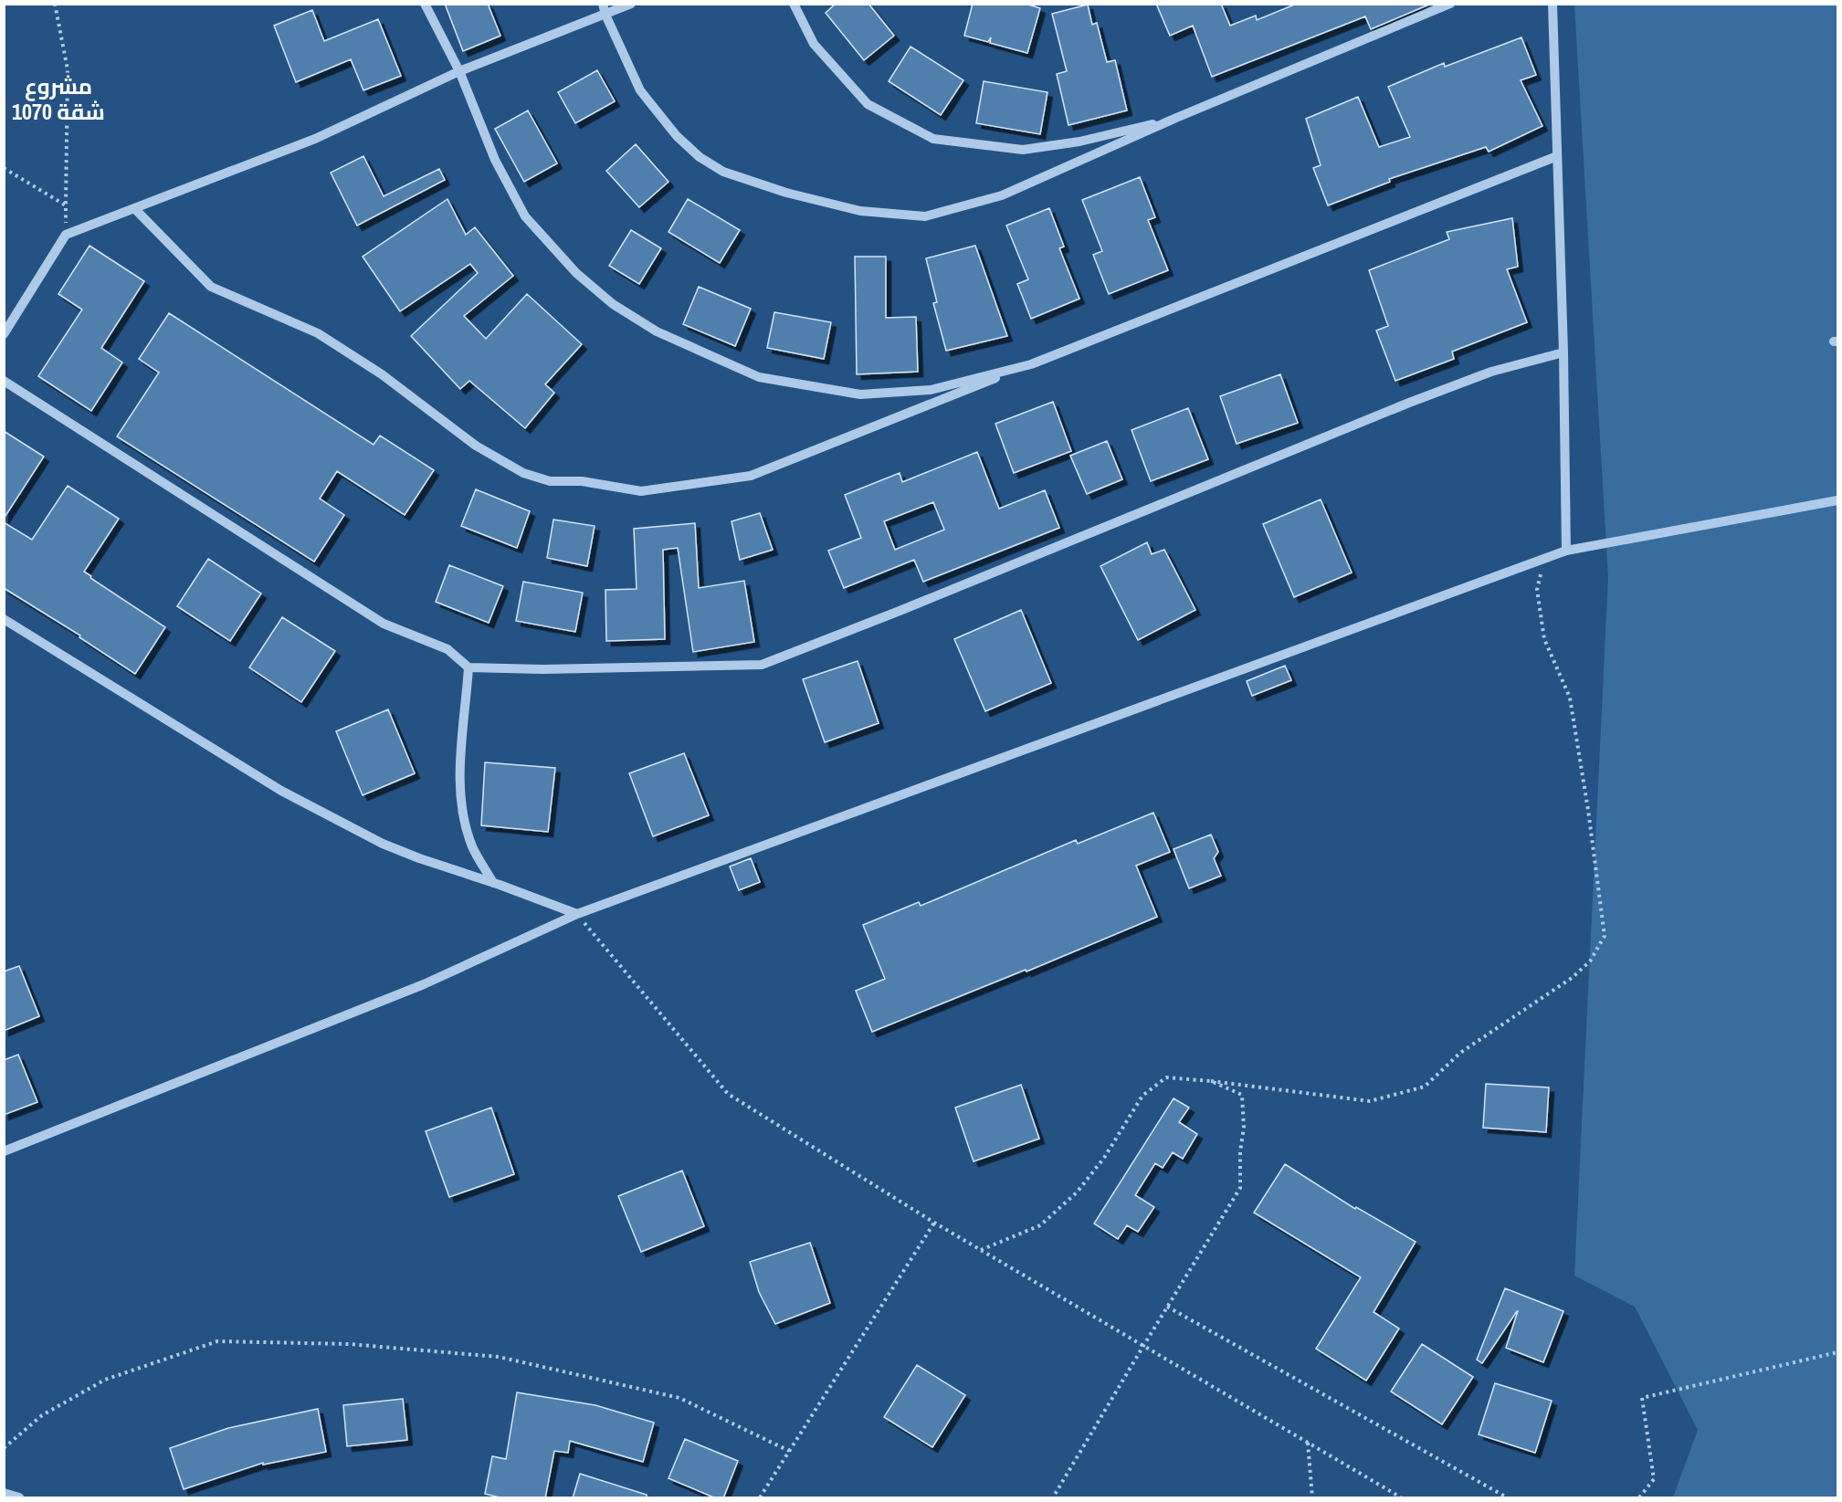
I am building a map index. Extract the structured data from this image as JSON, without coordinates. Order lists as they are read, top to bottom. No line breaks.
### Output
{"districts":["مشروع 1070 شقة"]}
